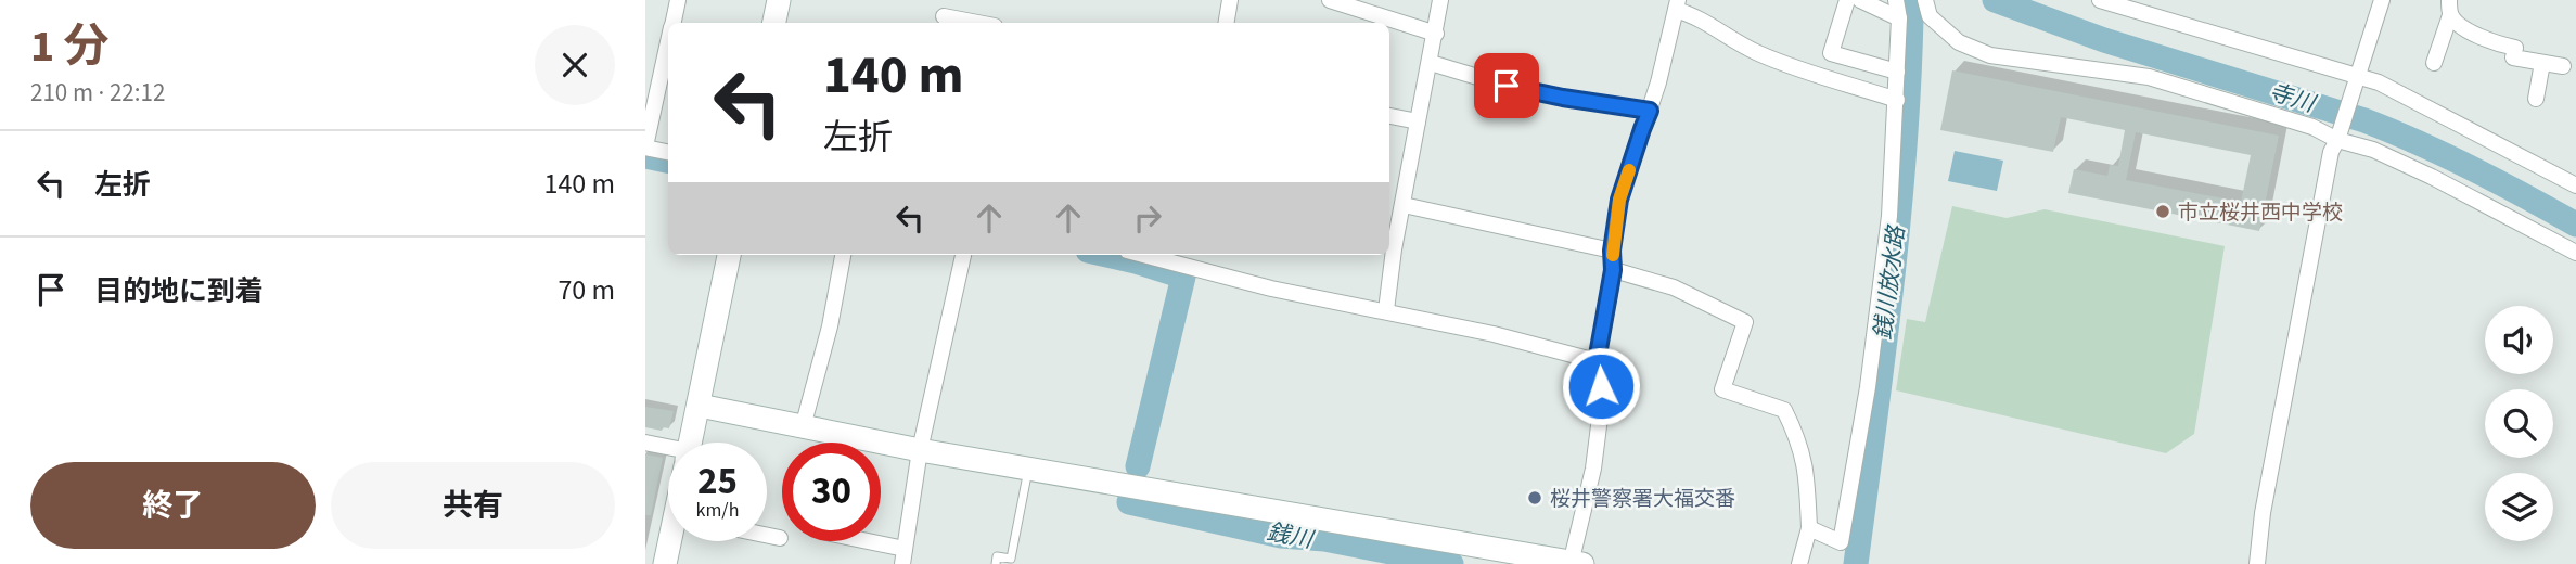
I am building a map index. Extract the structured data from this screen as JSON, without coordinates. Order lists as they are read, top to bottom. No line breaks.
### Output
{"water":["寺川","銭川放水路","銭川"],"places":["市立桜井西中学校","桜井警察署大福交番"],"page":{"heading":["1 分","210 m · 22:12"],"turn":["140 m","左折"],"list":[{"name":"左折","value":"140 m"},{"name":"目的地に到着","value":"70 m"}],"speed":"25 km/h","limit":"30","buttons":["終了","共有"]}}
